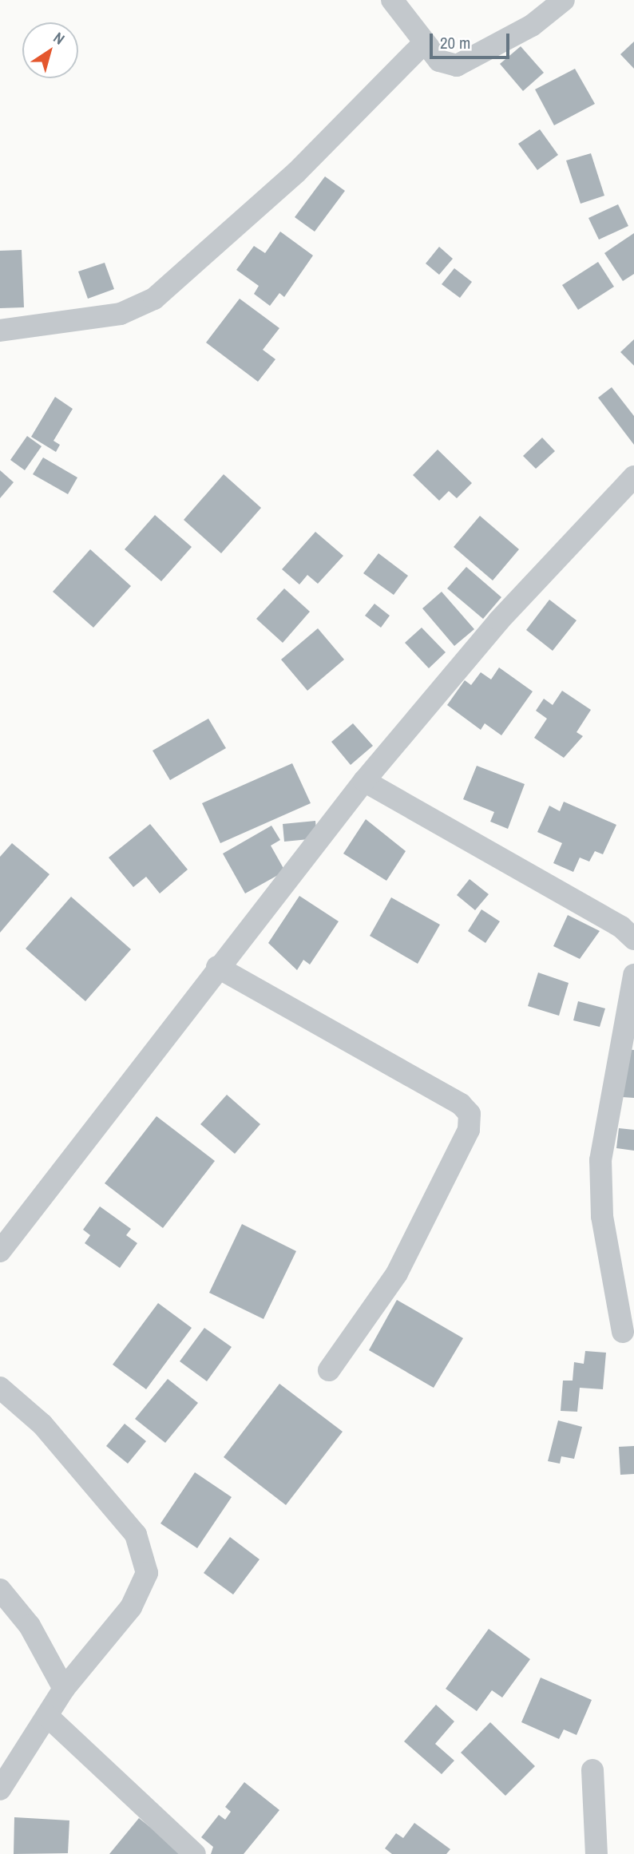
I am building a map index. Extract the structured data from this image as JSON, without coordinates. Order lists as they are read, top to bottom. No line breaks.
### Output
{"scale_bar":"20 m","north":"top right"}
